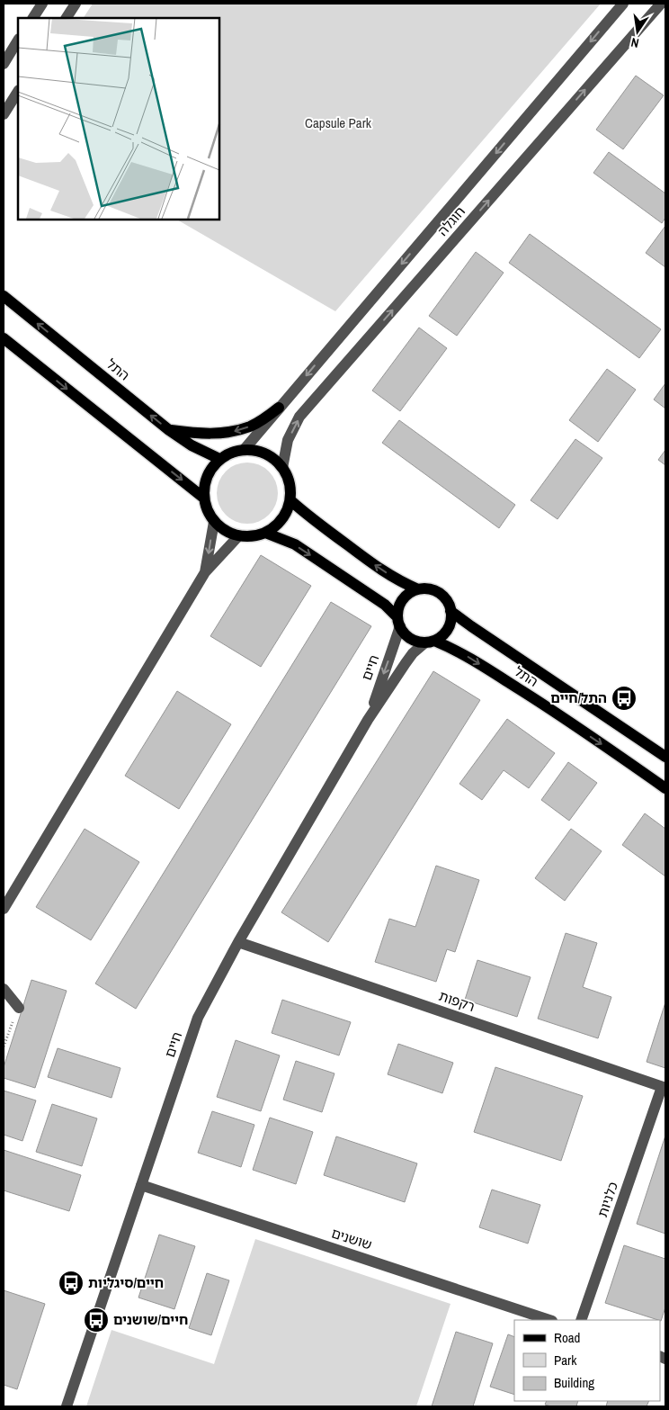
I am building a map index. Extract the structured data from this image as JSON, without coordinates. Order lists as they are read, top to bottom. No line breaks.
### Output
{"streets":{"main road":["התל"],"street":["חוגלה","חיים","רקפות","כלניות","שושנים"]},"crossings":[["חוגלה","התל"],["התל","חיים"],["חיים","רקפות"],["חיים","שושנים"],["רקפות","כלניות"]],"parks":["Capsule Park"],"places":{"bus stop":["התל/חיים","חיים/סיגליות","חיים/שושנים"]},"legend":["Road","Park","Building"],"north":"bottom"}
